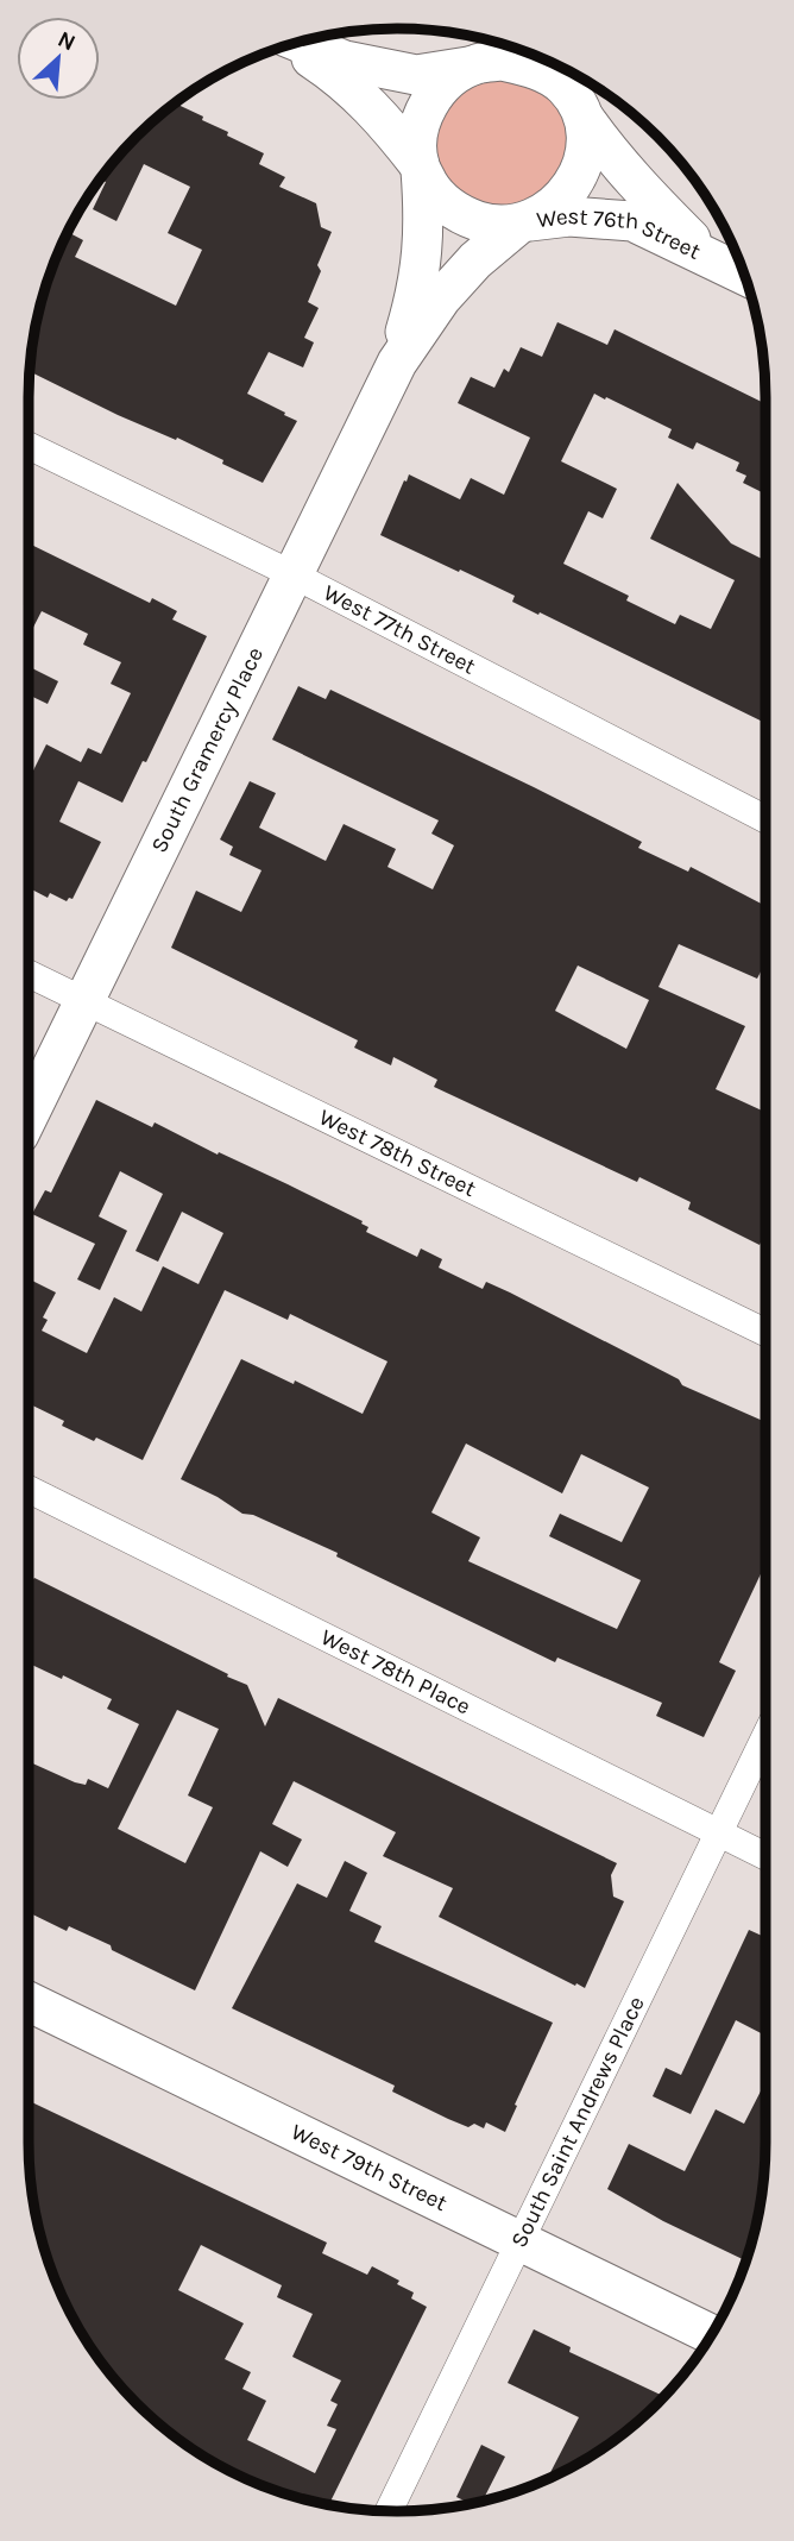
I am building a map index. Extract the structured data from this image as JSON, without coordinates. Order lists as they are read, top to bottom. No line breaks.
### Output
{"streets":{"street":["West 76th Street","West 77th Street","South Gramercy Place","West 78th Street","West 78th Place","South Saint Andrews Place","West 79th Street"]},"crossings":[["West 76th Street","South Gramercy Place"],["West 77th Street","South Gramercy Place"],["South Gramercy Place","West 78th Street"],["West 78th Place","South Saint Andrews Place"],["South Saint Andrews Place","West 79th Street"]],"north":"top right"}
